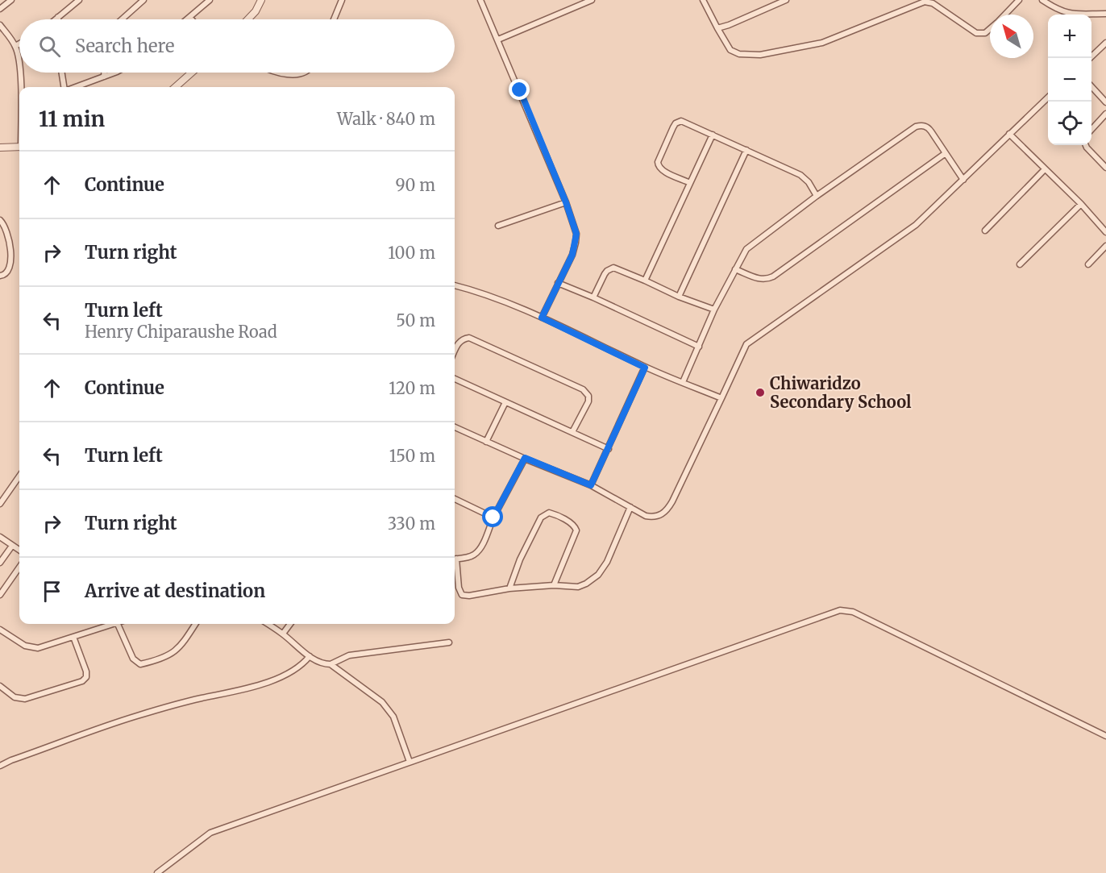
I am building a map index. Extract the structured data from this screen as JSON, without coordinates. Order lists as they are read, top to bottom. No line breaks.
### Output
{"places":["Chiwaridzo Secondary School"],"north":"top left","page":{"map_buttons":["+","−"],"search":"Search here","heading":["11 min","Walk · 840 m"],"list":[["Continue","90 m"],["Turn right","100 m"],["Turn left","Henry Chiparaushe Road","50 m"],["Continue","120 m"],["Turn left","150 m"],["Turn right","330 m"],"Arrive at destination"]}}
